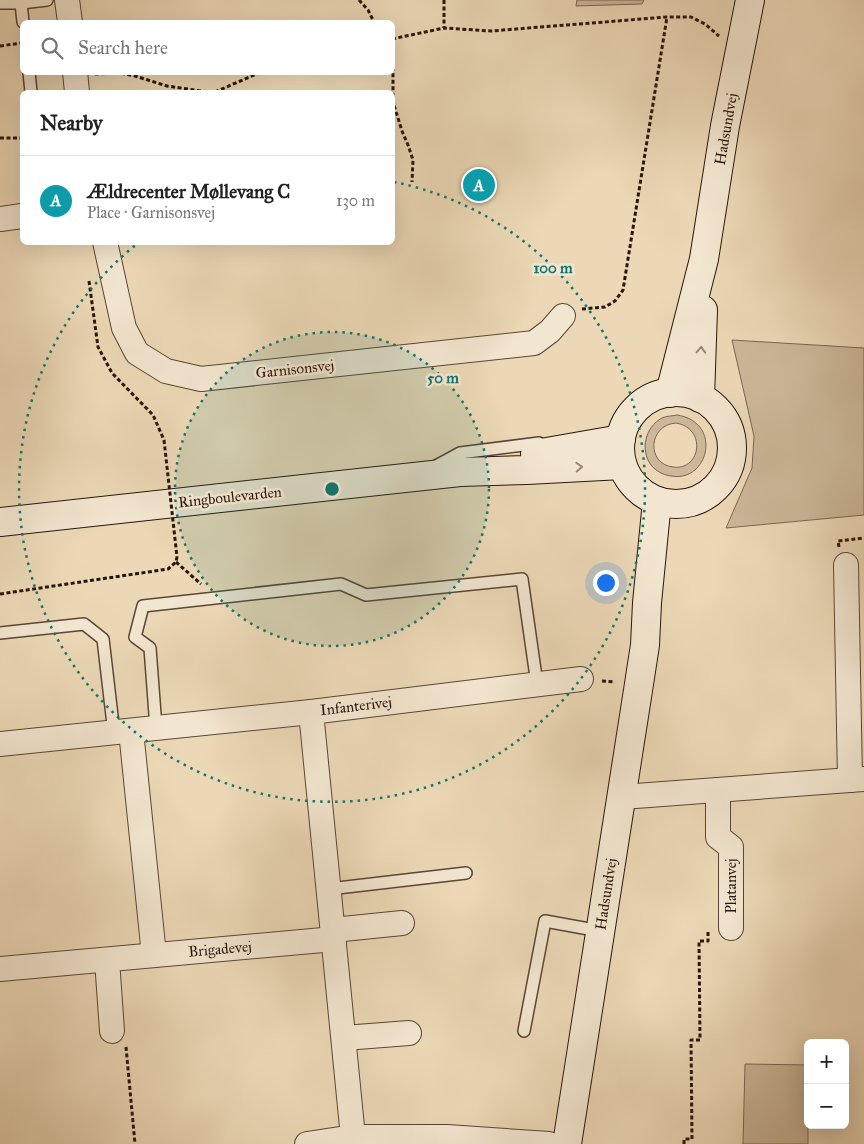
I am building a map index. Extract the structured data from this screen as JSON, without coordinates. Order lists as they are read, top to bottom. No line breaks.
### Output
{"streets":{"main road":["Hadsundvej","Ringboulevarden"],"street":["Garnisonsvej","Infanterivej","Platanvej","Brigadevej"]},"crossings":[["Hadsundvej","Ringboulevarden"]],"page":{"search":"Search here","heading":"Nearby","list":[{"mark":"A","name":"Ældrecenter Møllevang C","note":"Place · Garnisonsvej","value":"130 m"}],"pins":"A","map_buttons":["+","−"]},"rings":["100 m","50 m"]}
